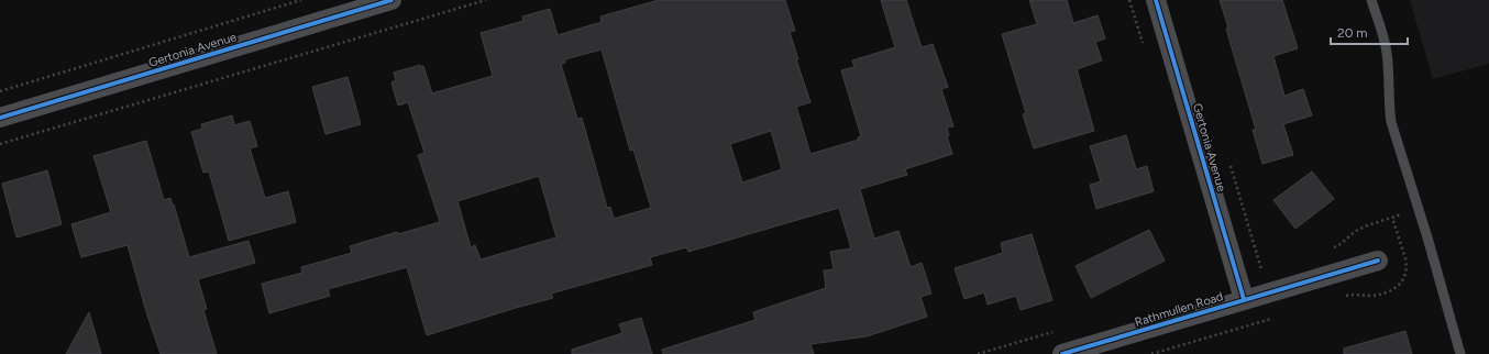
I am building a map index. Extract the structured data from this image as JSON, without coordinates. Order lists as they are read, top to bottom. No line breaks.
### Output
{"streets":{"street":["Gertonia Avenue","Rathmullen Road"]},"crossings":[["Gertonia Avenue","Rathmullen Road"]],"scale_bar":"20 m"}
